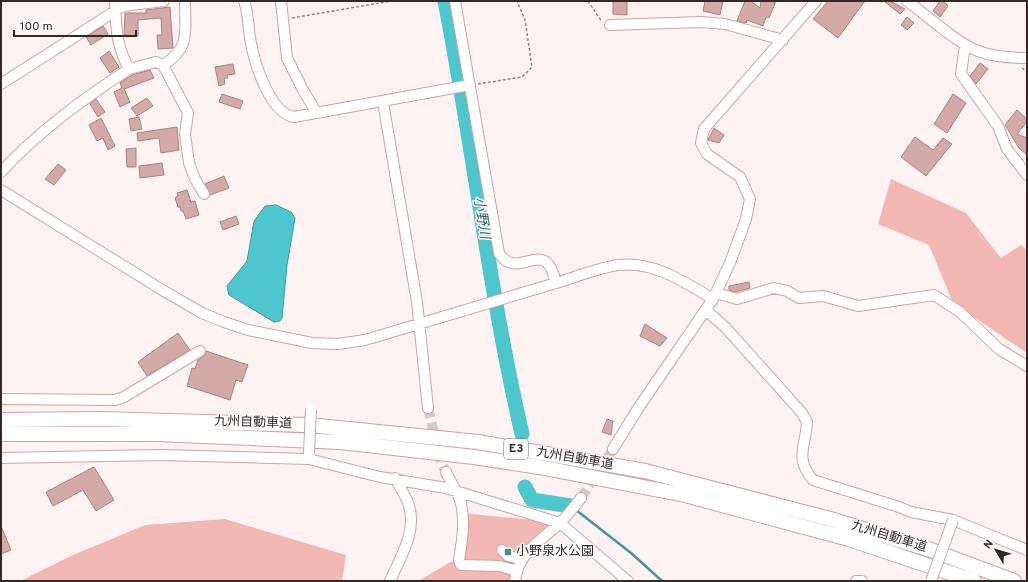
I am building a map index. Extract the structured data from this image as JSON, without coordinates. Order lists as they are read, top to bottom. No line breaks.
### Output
{"streets":{"highway":["九州自動車道","E3"]},"water":["小野川"],"places":{"transit":["小野泉水公園"]},"scale_bar":"100 m","north":"top left"}
